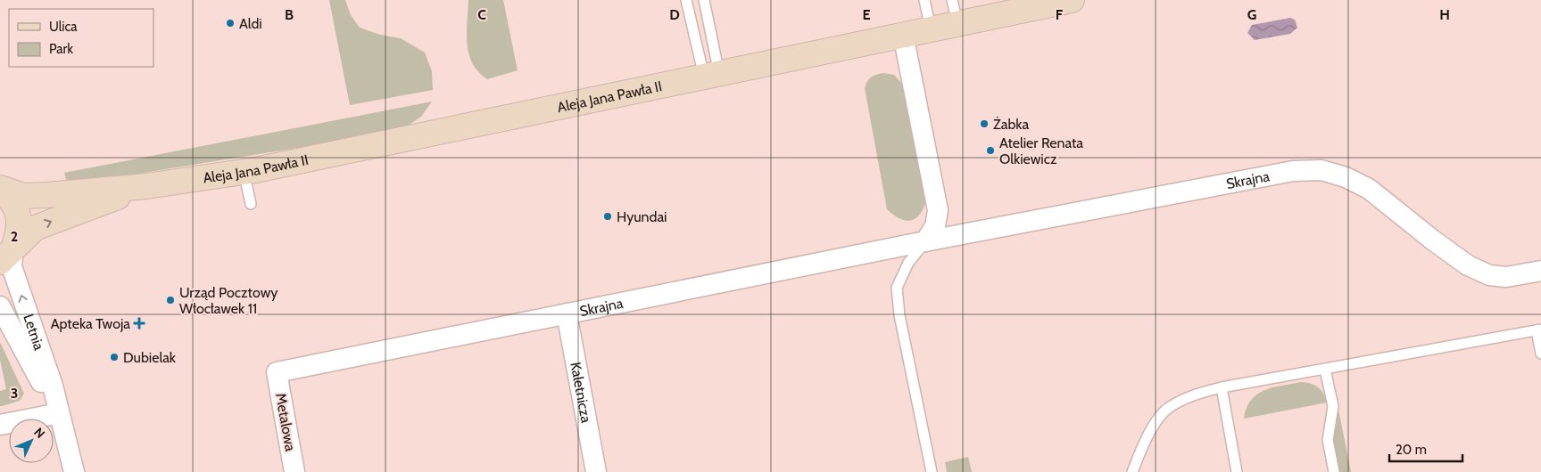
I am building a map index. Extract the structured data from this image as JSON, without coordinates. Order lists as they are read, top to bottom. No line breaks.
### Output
{"streets":{"main road":["Aleja Jana Pawła II"],"street":["Skrajna","Letnia","Kaletnicza","Metalowa"]},"crossings":[["Aleja Jana Pawła II","Letnia"],["Skrajna","Kaletnicza"],["Skrajna","Metalowa"]],"places":{"other":["Aldi","Żabka","Atelier Renata Olkiewicz","Hyundai","Urząd Pocztowy Włocławek 11","Dubielak"],"health":["Apteka Twoja"]},"legend":["Ulica","Park"],"scale_bar":"20 m","north":"top right","grid":{"columns":["B","C","D","E","F","G","H"],"rows":["2","3"]}}
